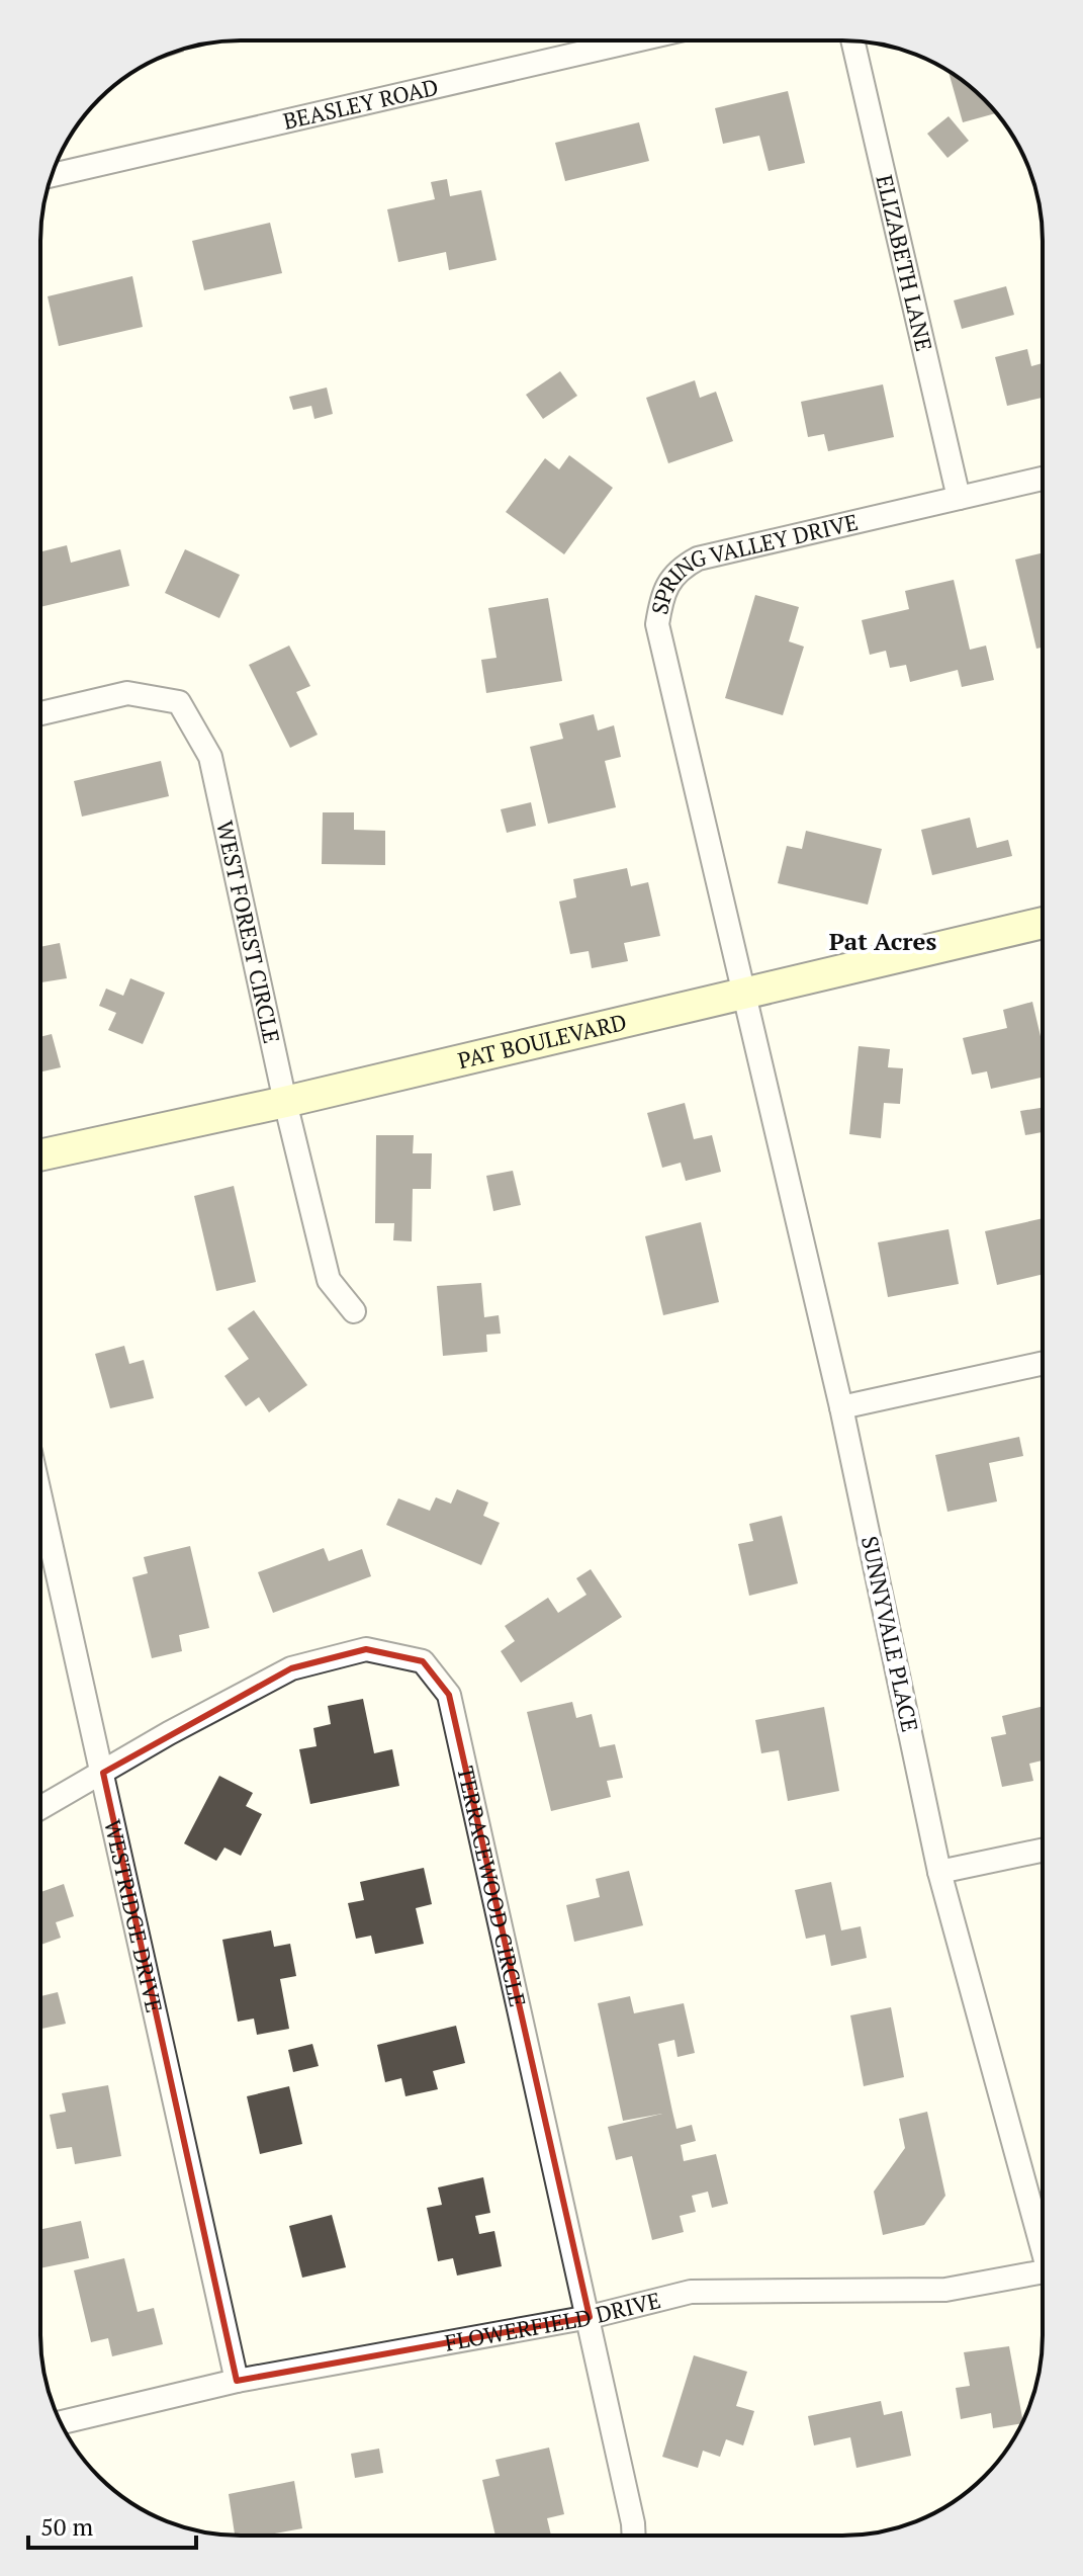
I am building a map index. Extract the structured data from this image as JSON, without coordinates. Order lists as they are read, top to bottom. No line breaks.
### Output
{"streets":{"street":["BEASLEY ROAD","ELIZABETH LANE","SPRING VALLEY DRIVE","WEST FOREST CIRCLE","PAT BOULEVARD","SUNNYVALE PLACE","TERRACEWOOD CIRCLE","WESTRIDGE DRIVE","FLOWERFIELD DRIVE"]},"crossings":[["ELIZABETH LANE","SPRING VALLEY DRIVE"],["SPRING VALLEY DRIVE","PAT BOULEVARD"],["SPRING VALLEY DRIVE","SUNNYVALE PLACE"],["WEST FOREST CIRCLE","PAT BOULEVARD"],["PAT BOULEVARD","SUNNYVALE PLACE"],["TERRACEWOOD CIRCLE","WESTRIDGE DRIVE"],["TERRACEWOOD CIRCLE","FLOWERFIELD DRIVE"],["WESTRIDGE DRIVE","FLOWERFIELD DRIVE"]],"districts":["Pat Acres"],"scale_bar":"50 m"}
